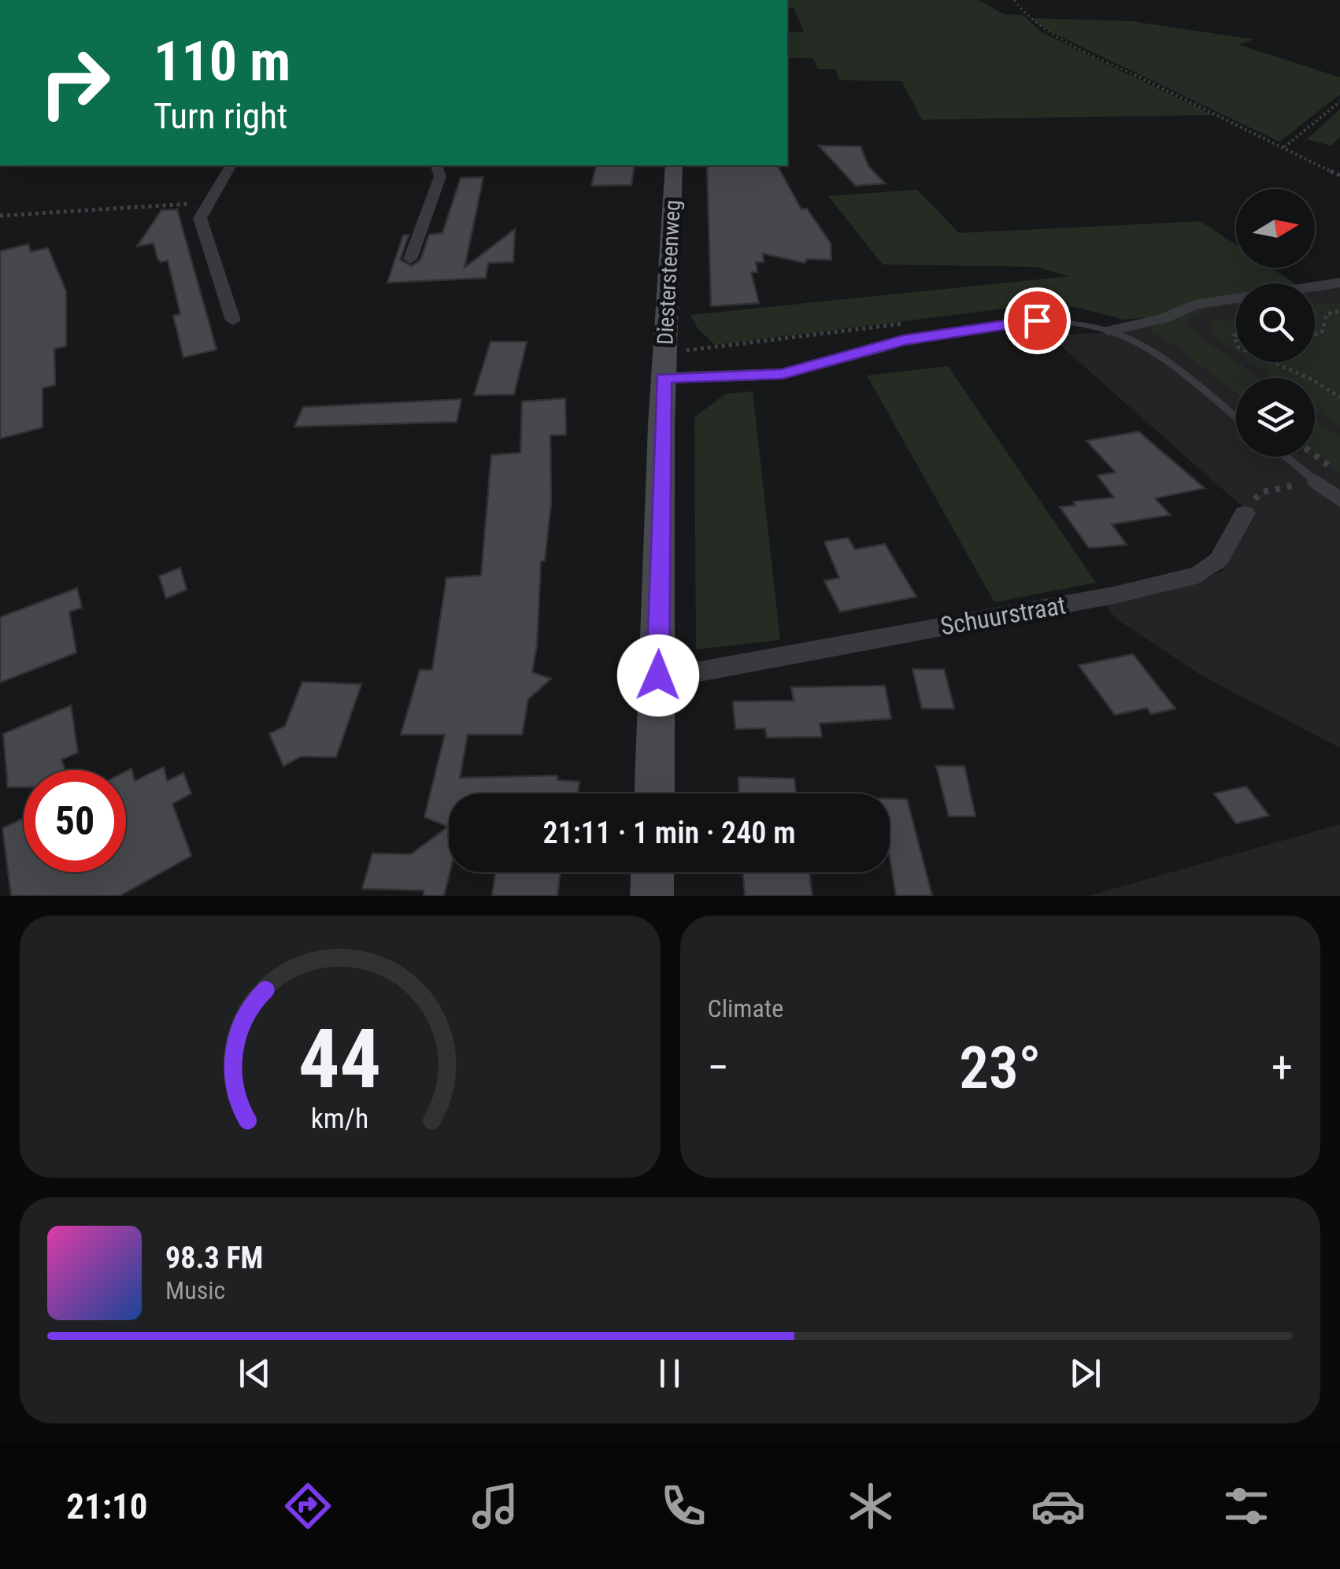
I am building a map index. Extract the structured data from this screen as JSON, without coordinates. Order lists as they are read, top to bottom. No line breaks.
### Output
{"streets":{"main road":["Diestersteenweg"],"street":["Schuurstraat"]},"crossings":[["Diestersteenweg","Schuurstraat"]],"north":"right","page":{"turn":["110 m","Turn right"],"limit":"50","trip":"21:11 · 1 min · 240 m","tile":"Climate","heat":["−","23°","+"],"song":["98.3 FM","Music"],"tabs":"21:10","gauge":["44","km/h"]}}
